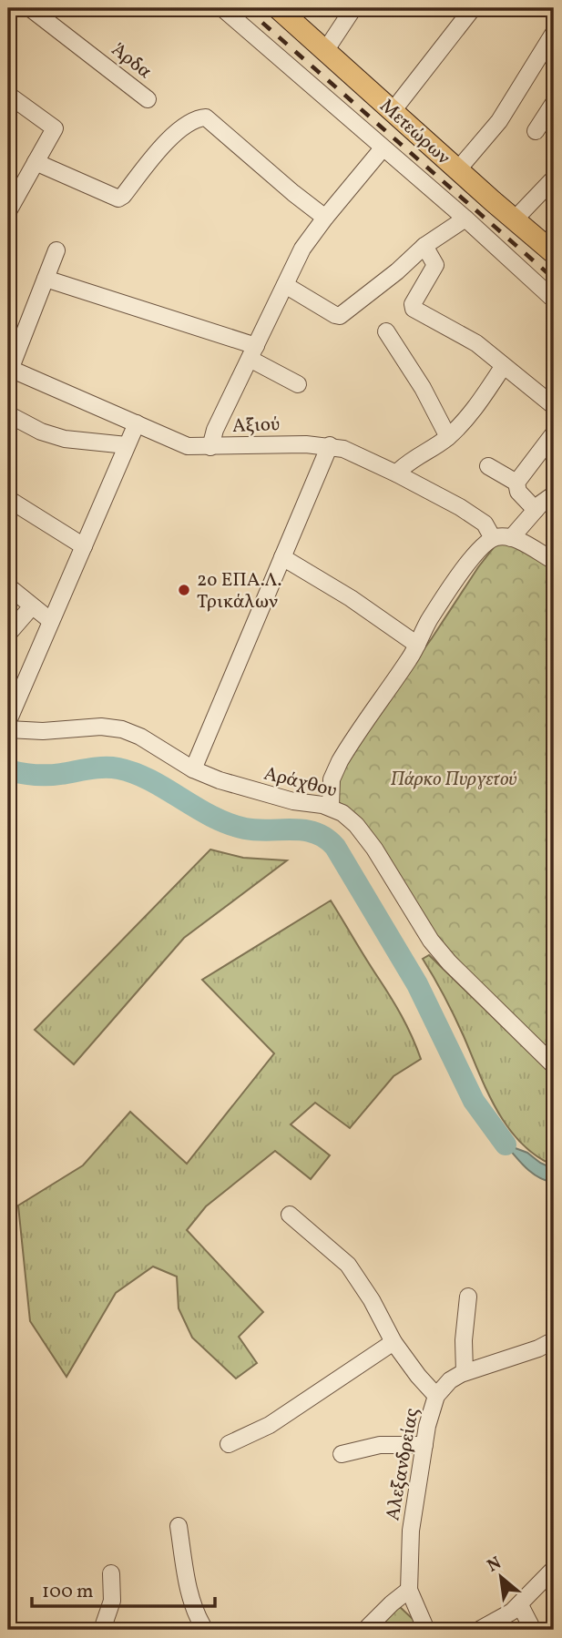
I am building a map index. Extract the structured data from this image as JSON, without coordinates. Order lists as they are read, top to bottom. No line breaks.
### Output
{"streets":{"main road":["Μετεώρων"],"street":["Άρδα","Αξιού","Αράχθου","Αλεξανδρείας"]},"parks":["Πάρκο Πυργετού"],"places":["2ο ΕΠΑ.Λ. Τρικάλων"],"scale_bar":"100 m","north":"top left"}
